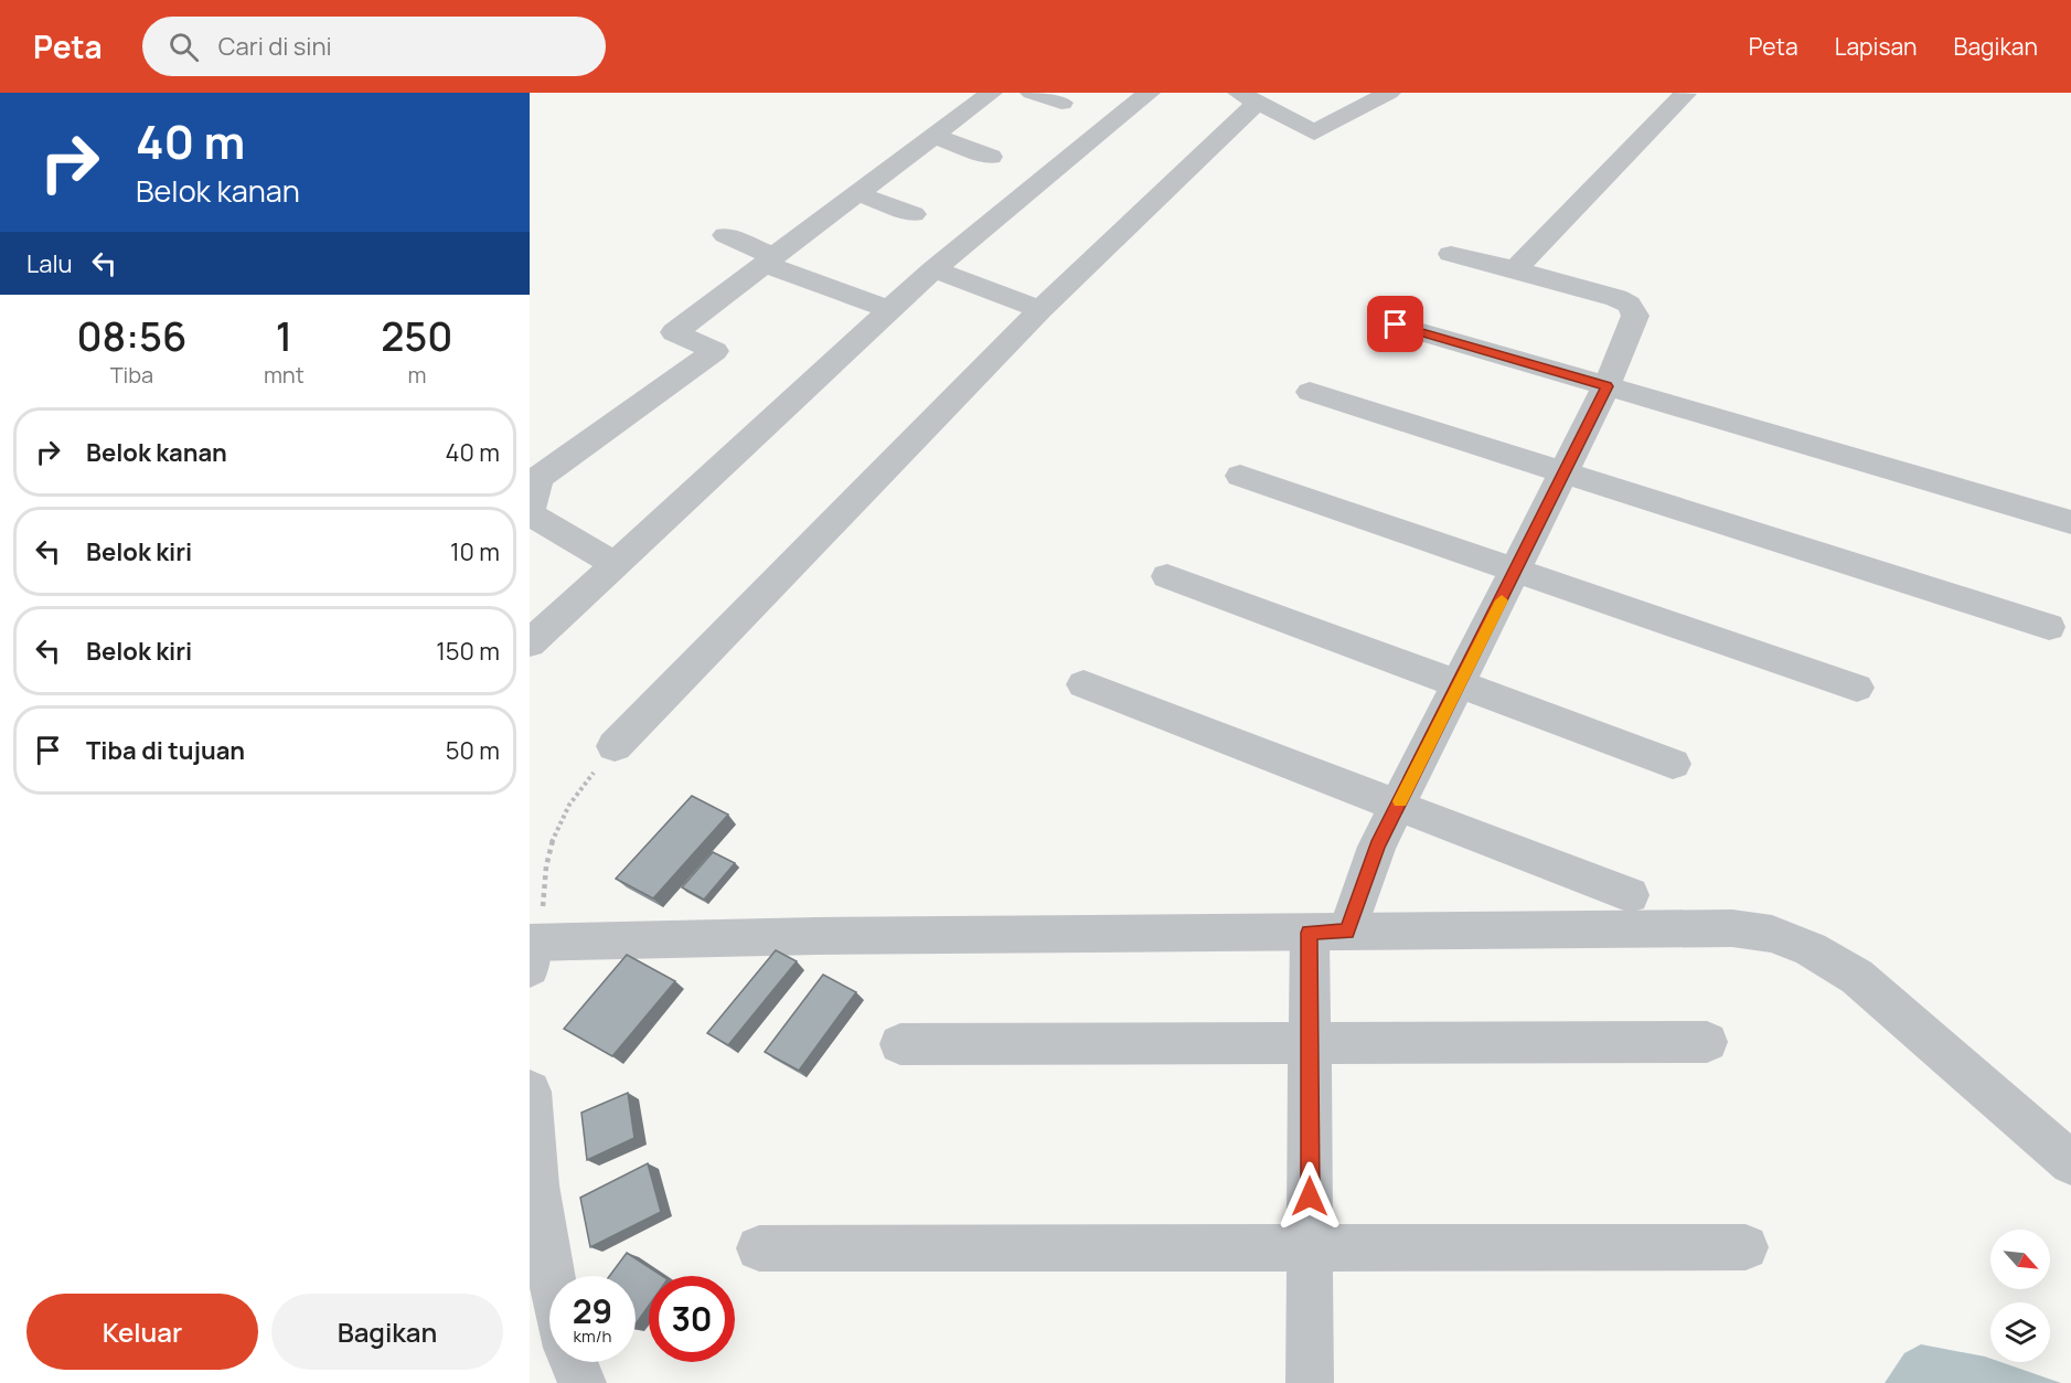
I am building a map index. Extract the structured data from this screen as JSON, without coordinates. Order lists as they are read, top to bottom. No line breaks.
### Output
{"north":"bottom right","page":{"header":"Peta","search":"Cari di sini","nav":["Peta","Lapisan","Bagikan"],"turn":["40 m","Belok kanan"],"then":"Lalu","eta":["08:56","Tiba","1","mnt","250","m"],"list":[{"name":"Belok kanan","value":"40 m"},{"name":"Belok kiri","value":"10 m"},{"name":"Belok kiri","value":"150 m"},{"name":"Tiba di tujuan","value":"50 m"}],"speed":"29 km/h","limit":"30","buttons":["Keluar","Bagikan"]}}
